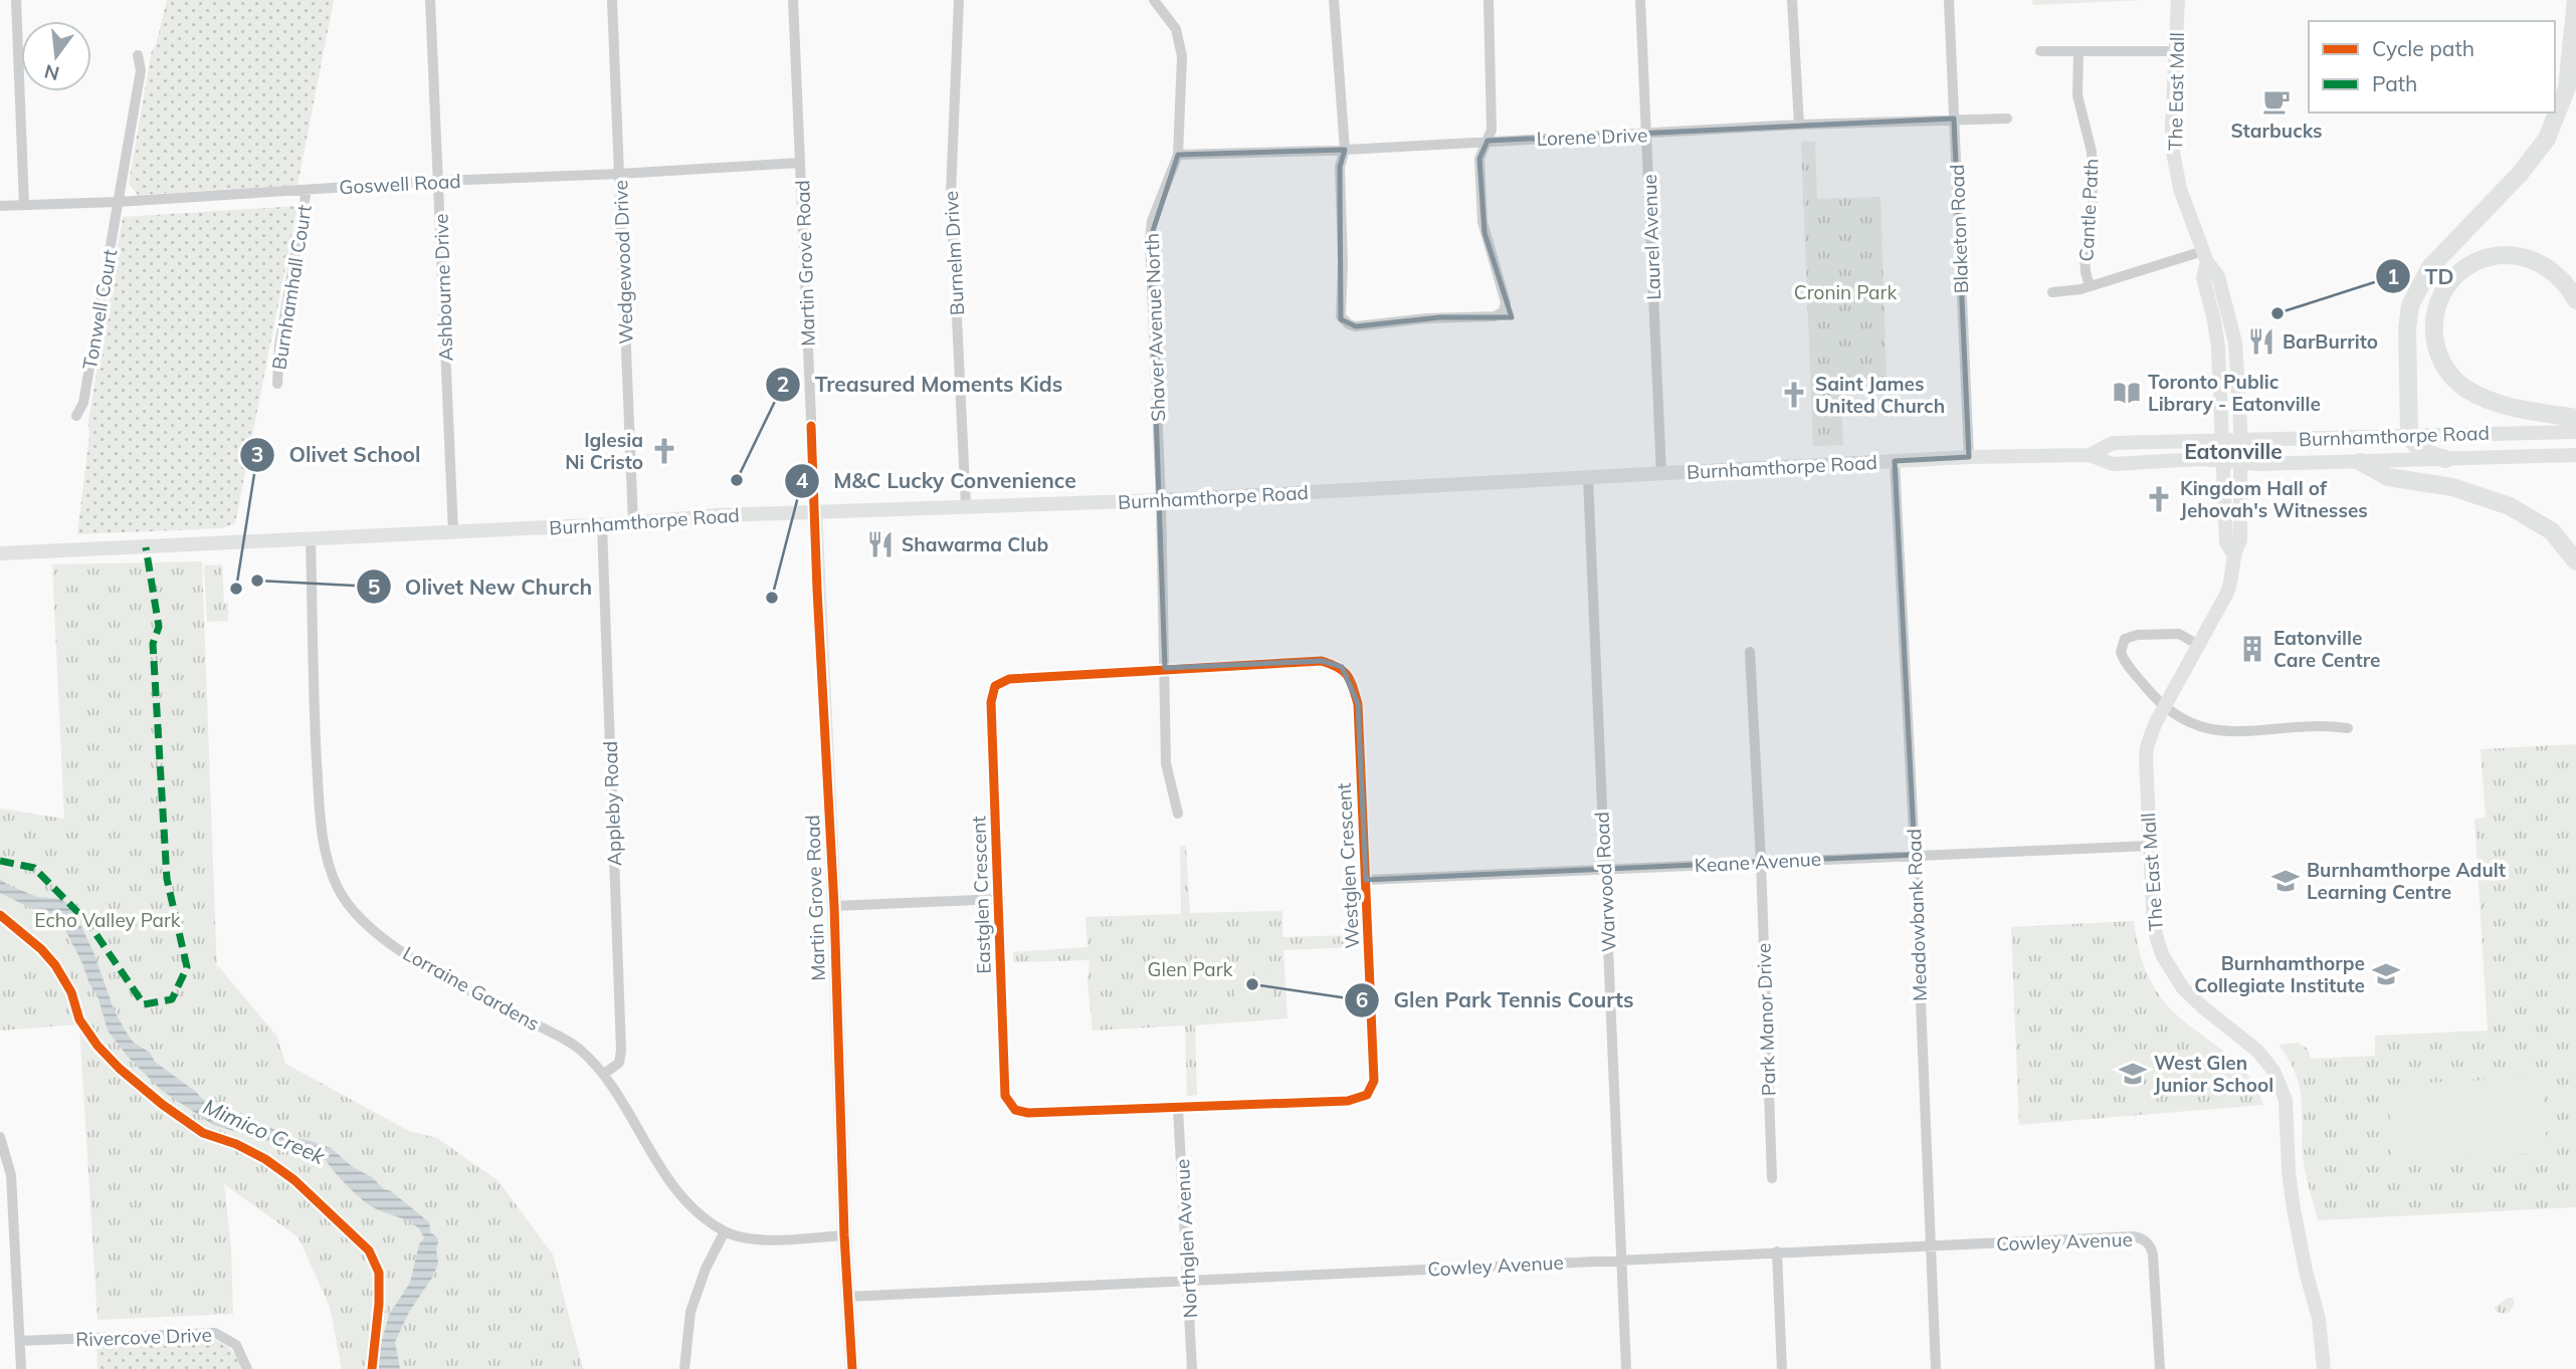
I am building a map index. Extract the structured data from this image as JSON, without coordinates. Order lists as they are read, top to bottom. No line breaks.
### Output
{"streets":{"main road":["The East Mall","Martin Grove Road","Burnhamthorpe Road"],"street":["Lorene Drive","Goswell Road","Cantle Path","Blaketon Road","Laurel Avenue","Burnelm Drive","Wedgewood Drive","Burnhamhall Court","Ashbourne Drive","Tonwell Court","Shaver Avenue North","Appleby Road","Keane Avenue","Westglen Crescent","Warwood Road","Eastglen Crescent","Meadowbank Road","Lorraine Gardens","Park Manor Drive","Northglen Avenue","Cowley Avenue","Rivercove Drive"]},"crossings":[["The East Mall","Cantle Path"],["The East Mall","Burnhamthorpe Road"],["The East Mall","Keane Avenue"],["Lorene Drive","Blaketon Road"],["Lorene Drive","Laurel Avenue"],["Lorene Drive","Shaver Avenue North"],["Goswell Road","Wedgewood Drive"],["Goswell Road","Martin Grove Road"],["Goswell Road","Burnhamhall Court"],["Goswell Road","Ashbourne Drive"],["Goswell Road","Tonwell Court"],["Blaketon Road","Burnhamthorpe Road"],["Laurel Avenue","Burnhamthorpe Road"],["Burnelm Drive","Burnhamthorpe Road"],["Wedgewood Drive","Burnhamthorpe Road"],["Martin Grove Road","Burnhamthorpe Road"],["Martin Grove Road","Lorraine Gardens"],["Martin Grove Road","Cowley Avenue"],["Ashbourne Drive","Burnhamthorpe Road"],["Shaver Avenue North","Burnhamthorpe Road"],["Shaver Avenue North","Westglen Crescent"],["Shaver Avenue North","Eastglen Crescent"],["Burnhamthorpe Road","Appleby Road"],["Burnhamthorpe Road","Warwood Road"],["Burnhamthorpe Road","Meadowbank Road"],["Burnhamthorpe Road","Lorraine Gardens"],["Appleby Road","Lorraine Gardens"],["Keane Avenue","Westglen Crescent"],["Keane Avenue","Warwood Road"],["Keane Avenue","Meadowbank Road"],["Keane Avenue","Park Manor Drive"],["Westglen Crescent","Eastglen Crescent"],["Westglen Crescent","Northglen Avenue"],["Warwood Road","Cowley Avenue"],["Eastglen Crescent","Northglen Avenue"],["Meadowbank Road","Cowley Avenue"],["Northglen Avenue","Cowley Avenue"]],"districts":["Eatonville"],"water":["Mimico Creek"],"parks":["Cronin Park","Echo Valley Park","Glen Park"],"places":{"cafe":["Starbucks"],"other":["TD","Treasured Moments Kids","Olivet New Church","Olivet School","M&C Lucky Convenience","Glen Park Tennis Courts"],"restaurant":["BarBurrito","Shawarma Club"],"library":["Toronto Public Library - Eatonville"],"church":["Saint James United Church","Iglesia Ni Cristo","Kingdom Hall of Jehovah's Witnesses"],"building":["Eatonville Care Centre"],"school or university":["Burnhamthorpe Adult Learning Centre","Burnhamthorpe Collegiate Institute","West Glen Junior School"]},"legend":["Cycle path","Path"],"north":"bottom"}
